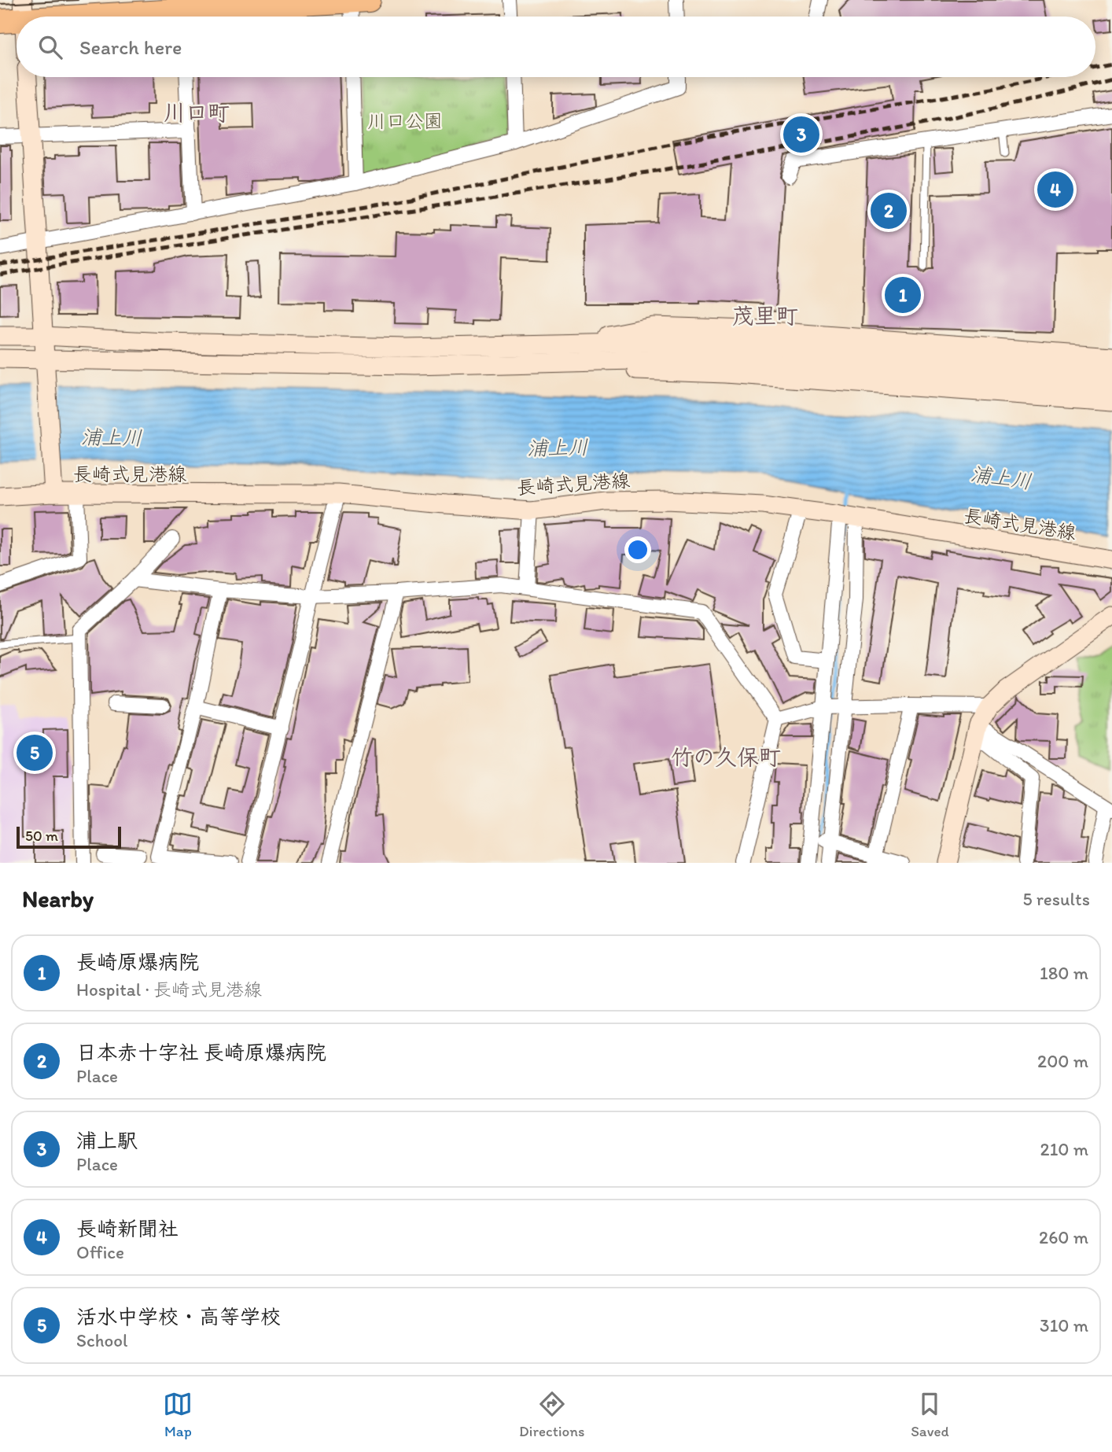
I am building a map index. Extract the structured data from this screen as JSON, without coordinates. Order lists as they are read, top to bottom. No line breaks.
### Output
{"streets":{"main road":["長崎式見港線"]},"districts":["川口町","茂里町","竹の久保町"],"water":["浦上川"],"parks":["川口公園"],"scale_bar":"50 m","page":{"search":"Search here","pins":["3","4","2","1","5"],"scale":"50 m","heading":["Nearby","5 results"],"list":[{"mark":"1","name":"長崎原爆病院","note":"Hospital · 長崎式見港線","value":"180 m"},{"mark":"2","name":"日本赤十字社 長崎原爆病院","note":"Place","value":"200 m"},{"mark":"3","name":"浦上駅","note":"Place","value":"210 m"},{"mark":"4","name":"長崎新聞社","note":"Office","value":"260 m"},{"mark":"5","name":"活水中学校・高等学校","note":"School","value":"310 m"}],"nav":["Map","Directions","Saved"]}}
